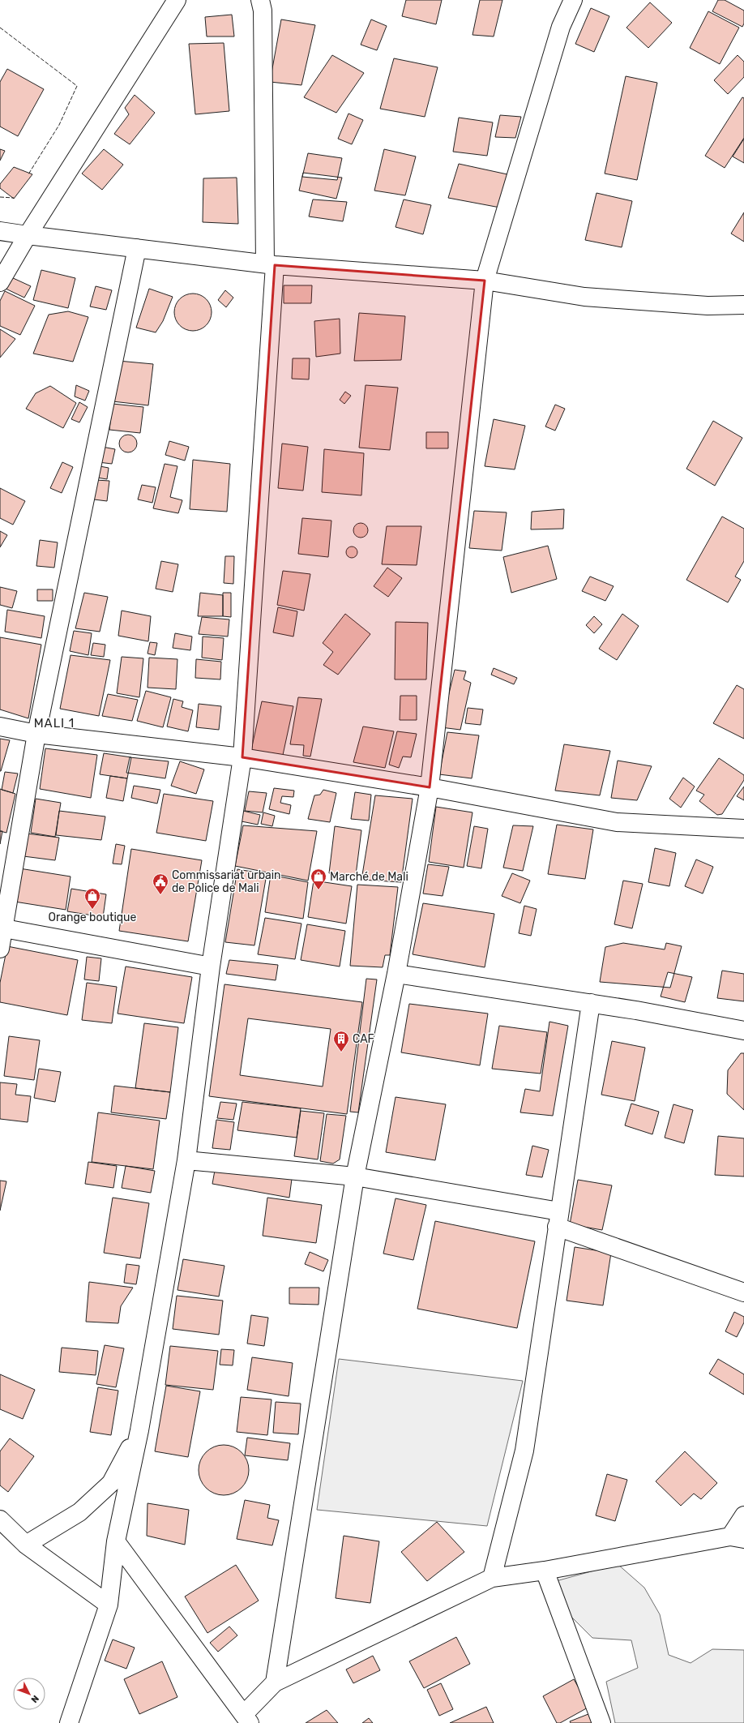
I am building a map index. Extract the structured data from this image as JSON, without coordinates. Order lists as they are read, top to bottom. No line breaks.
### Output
{"districts":["MALI 1"],"places":{"shop":["Marché de Mali","Orange boutique"],"public building":["Commissariat urbain de Police de Mali"],"building":["CAF"]},"north":"bottom right"}
